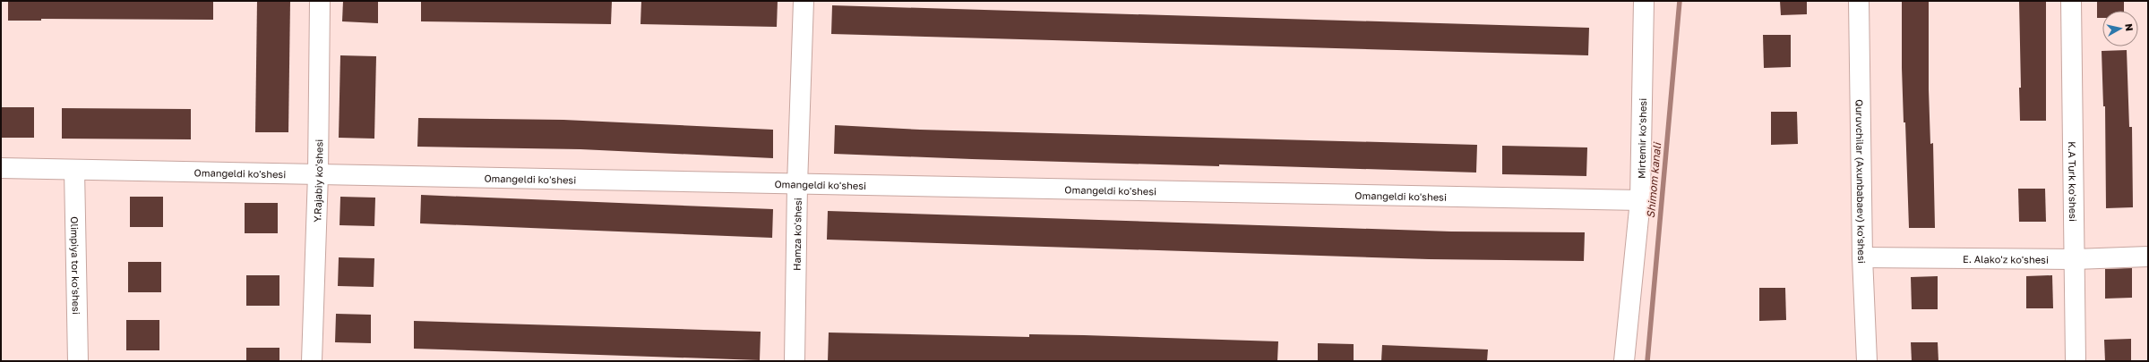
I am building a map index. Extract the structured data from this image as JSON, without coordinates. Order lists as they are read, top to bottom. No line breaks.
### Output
{"streets":{"street":["Mirtemir ko'shesi","Omangeldi ko'shesi","K.A Turk ko'shesi","Y.Rajabiy ko'shesi","Quruvchilar (Axunbabaev) ko'shesi","Hamza ko'shesi","E. Alako'z ko'shesi","Olimpiya tor ko'shesi"]},"crossings":[["Mirtemir ko'shesi","Omangeldi ko'shesi"],["Omangeldi ko'shesi","Y.Rajabiy ko'shesi"],["Omangeldi ko'shesi","Hamza ko'shesi"],["Omangeldi ko'shesi","Olimpiya tor ko'shesi"],["K.A Turk ko'shesi","E. Alako'z ko'shesi"],["Quruvchilar (Axunbabaev) ko'shesi","E. Alako'z ko'shesi"]],"water":["Shimom kanali"],"north":"right"}
